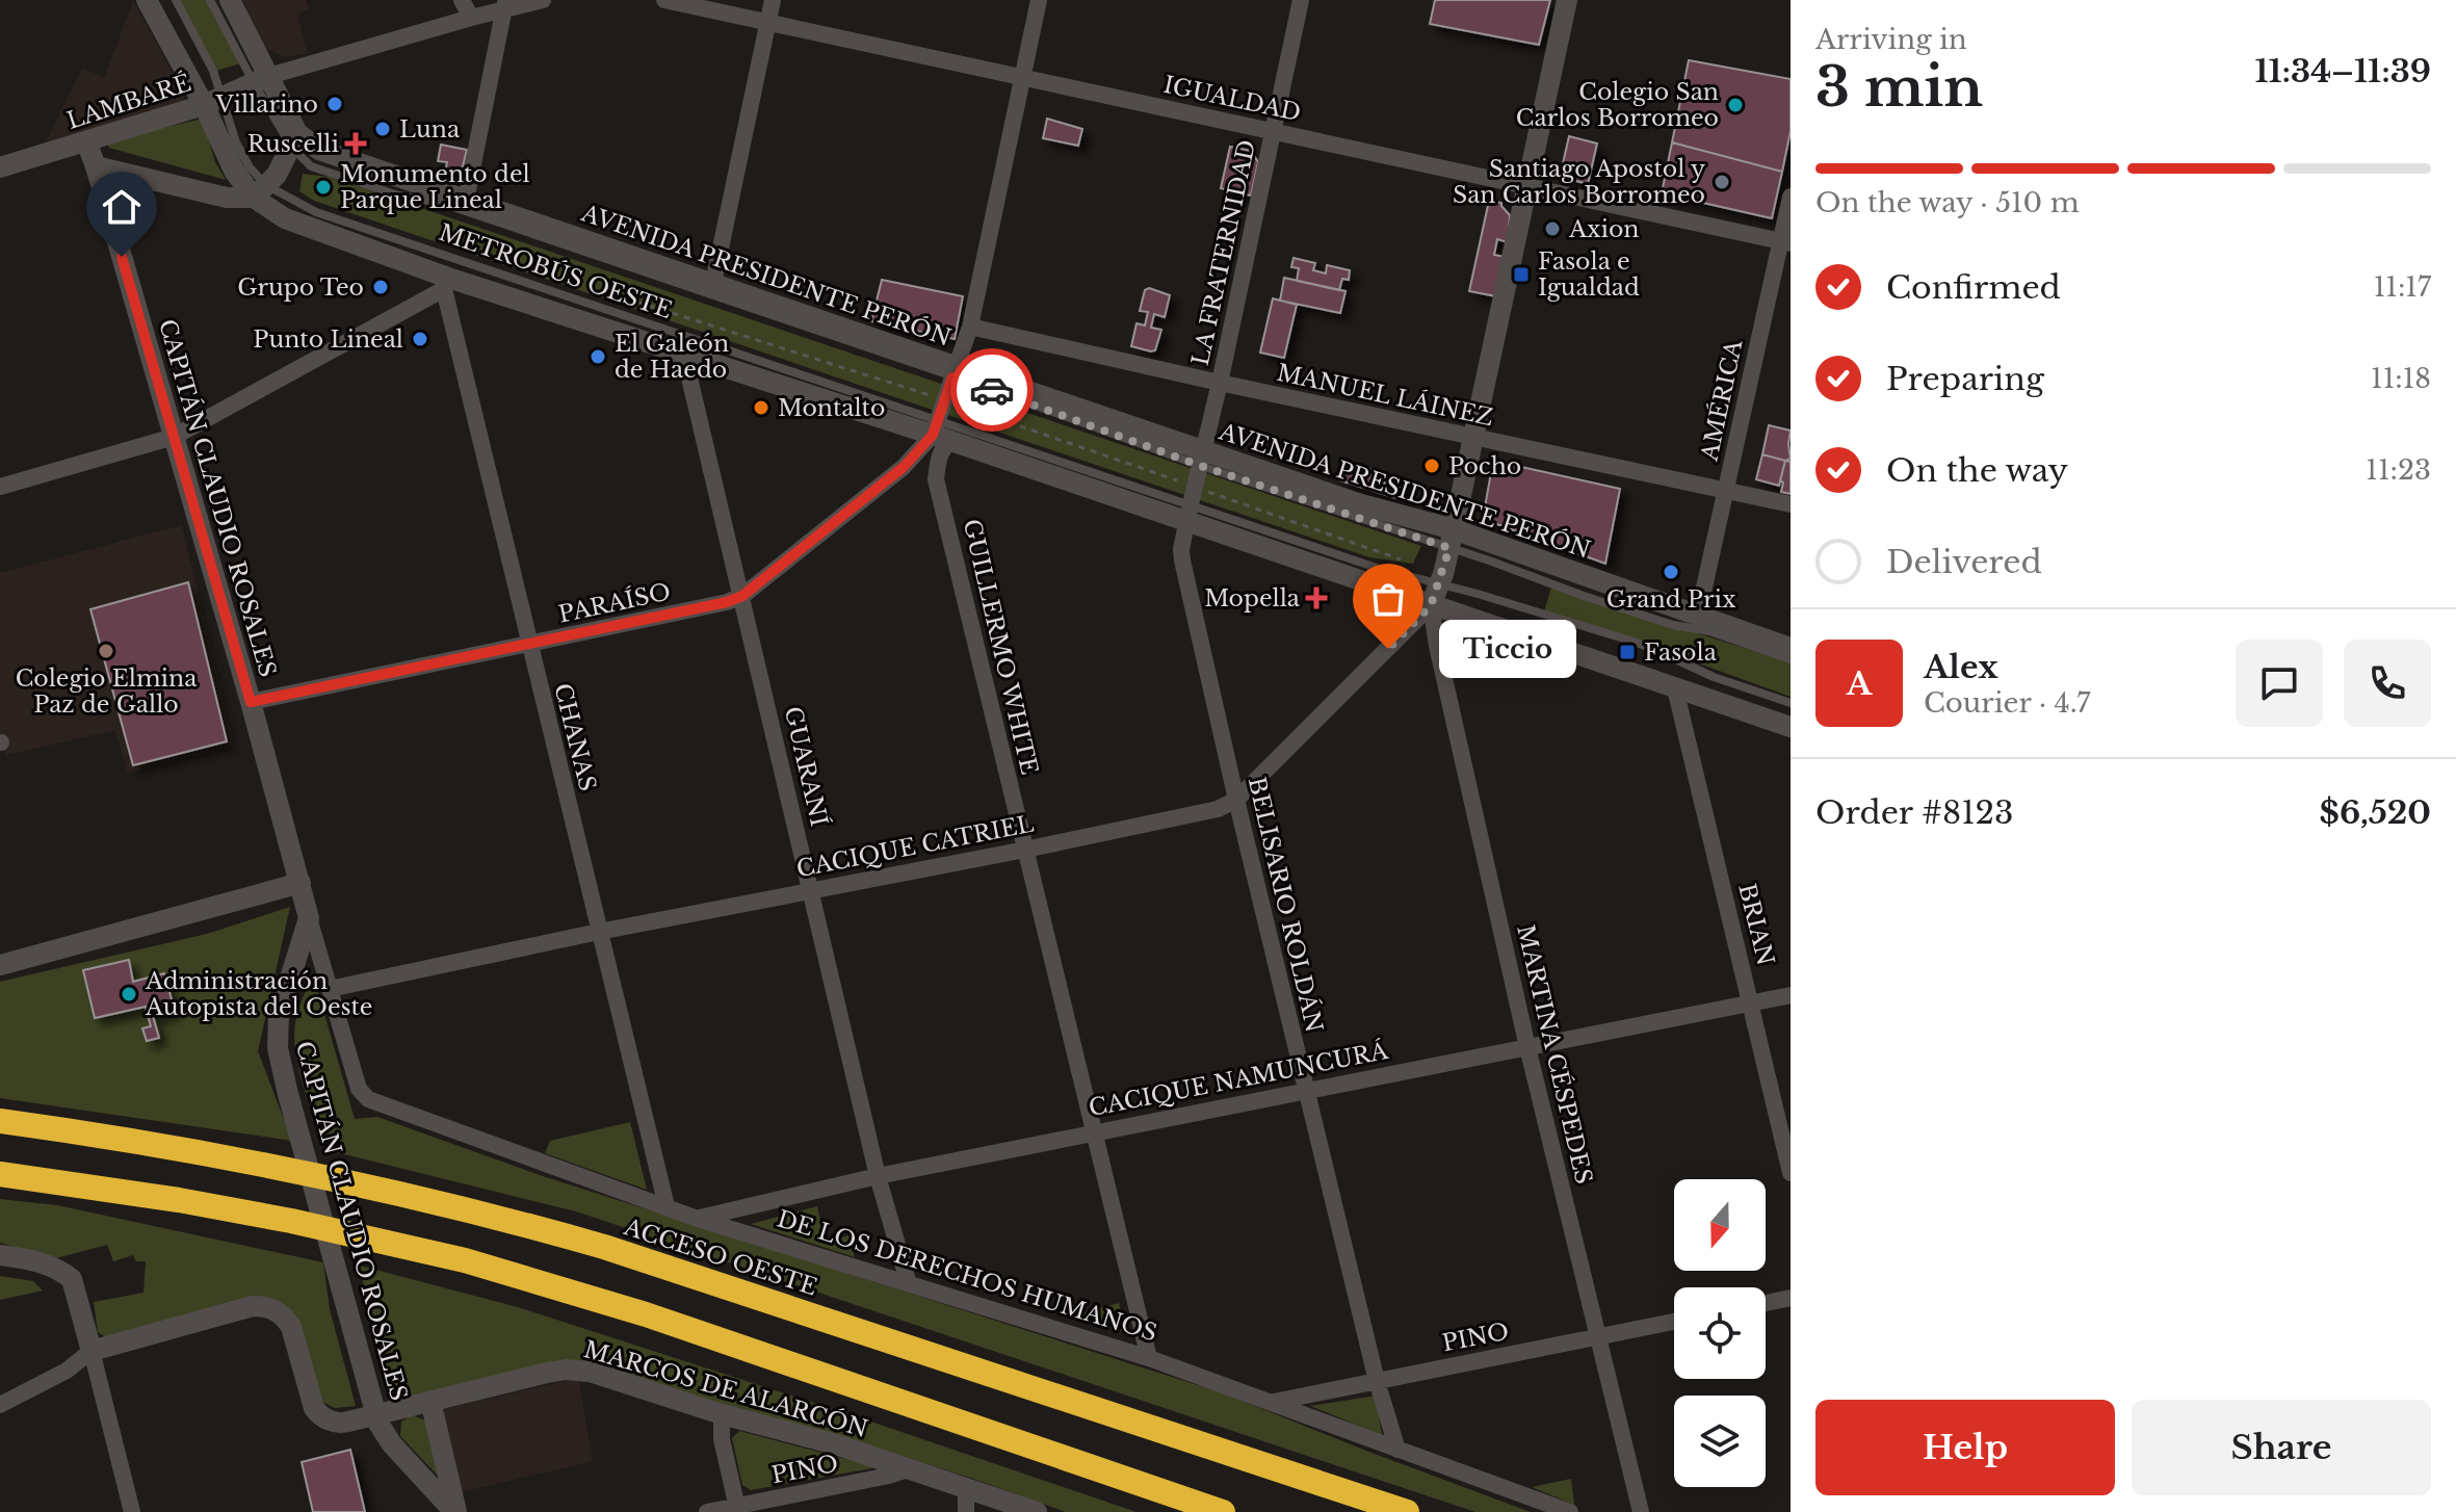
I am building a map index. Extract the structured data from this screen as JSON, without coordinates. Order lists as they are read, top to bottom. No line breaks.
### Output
{"streets":{"highway":["ACCESO OESTE"],"street":["IGUALDAD","LAMBARÉ","LA FRATERNIDAD","AVENIDA PRESIDENTE PERÓN","MANUEL LÁINEZ","AMÉRICA","CAPITÁN CLAUDIO ROSALES","PARAÍSO","GUILLERMO WHITE","CHANAS","GUARANÍ","CACIQUE CATRIEL","BELISARIO ROLDÁN","BRIAN","MARTINA CÉSPEDES","CACIQUE NAMUNCURÁ","DE LOS DERECHOS HUMANOS","PINO","MARCOS DE ALARCÓN"],"lane":["METROBÚS OESTE"]},"crossings":[["IGUALDAD","LA FRATERNIDAD"],["IGUALDAD","AMÉRICA"],["LAMBARÉ","CAPITÁN CLAUDIO ROSALES"],["LA FRATERNIDAD","AVENIDA PRESIDENTE PERÓN"],["LA FRATERNIDAD","MANUEL LÁINEZ"],["LA FRATERNIDAD","BELISARIO ROLDÁN"],["METROBÚS OESTE","AVENIDA PRESIDENTE PERÓN"],["METROBÚS OESTE","PARAÍSO"],["AVENIDA PRESIDENTE PERÓN","AMÉRICA"],["AVENIDA PRESIDENTE PERÓN","BELISARIO ROLDÁN"],["MANUEL LÁINEZ","AMÉRICA"],["CAPITÁN CLAUDIO ROSALES","PARAÍSO"],["CAPITÁN CLAUDIO ROSALES","CACIQUE CATRIEL"],["CAPITÁN CLAUDIO ROSALES","DE LOS DERECHOS HUMANOS"],["CAPITÁN CLAUDIO ROSALES","MARCOS DE ALARCÓN"],["PARAÍSO","CHANAS"],["PARAÍSO","GUARANÍ"],["GUILLERMO WHITE","CACIQUE CATRIEL"],["GUILLERMO WHITE","CACIQUE NAMUNCURÁ"],["GUILLERMO WHITE","DE LOS DERECHOS HUMANOS"],["CHANAS","CACIQUE CATRIEL"],["CHANAS","DE LOS DERECHOS HUMANOS"],["GUARANÍ","CACIQUE CATRIEL"],["GUARANÍ","CACIQUE NAMUNCURÁ"],["GUARANÍ","DE LOS DERECHOS HUMANOS"],["CACIQUE CATRIEL","BELISARIO ROLDÁN"],["CACIQUE CATRIEL","MARTINA CÉSPEDES"],["BELISARIO ROLDÁN","CACIQUE NAMUNCURÁ"],["BELISARIO ROLDÁN","DE LOS DERECHOS HUMANOS"],["BELISARIO ROLDÁN","PINO"],["BRIAN","CACIQUE NAMUNCURÁ"],["MARTINA CÉSPEDES","CACIQUE NAMUNCURÁ"],["MARTINA CÉSPEDES","PINO"],["CACIQUE NAMUNCURÁ","DE LOS DERECHOS HUMANOS"],["DE LOS DERECHOS HUMANOS","PINO"],["PINO","MARCOS DE ALARCÓN"]],"places":{"other":["Villarino","Colegio San Carlos Borromeo","Luna","Santiago Apostol y San Carlos Borromeo","Monumento del Parque Lineal","Axion","Grupo Teo","Punto Lineal","El Galeón de Haedo","Montalto","Pocho","Grand Prix","Ticcio","Colegio Elmina Paz de Gallo","Administración Autopista del Oeste"],"health":["Ruscelli","Mopella"],"transit":["Fasola e Igualdad","Fasola"]},"north":"bottom","page":{"heading":["3 min","Arriving in","11:34–11:39"],"panel":["Alex","Courier · 4.7","Order #8123","$6,520"],"bar":"On the way · 510 m","list":[["Confirmed","11:17"],["Preparing","11:18"],["On the way","11:23"],"Delivered"],"bubble":"Ticcio","round":"A","buttons":["Help","Share"]}}
